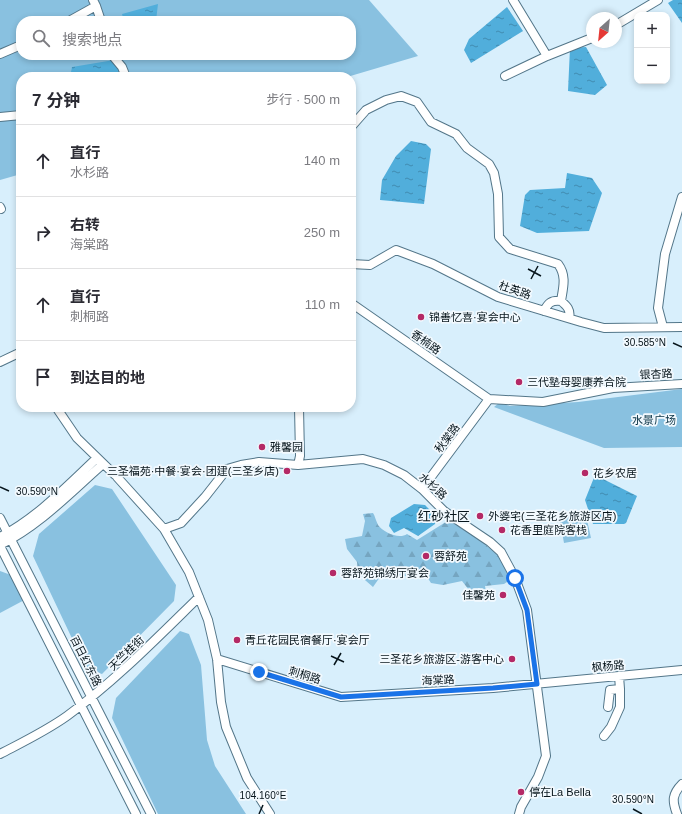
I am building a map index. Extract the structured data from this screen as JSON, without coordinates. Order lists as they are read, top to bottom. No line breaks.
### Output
{"streets":{"street":["杜英路","香楠路","银杏路","秋棠路","水杉路","天竺桂街","百日红东路","枫杨路","刺桐路","海棠路"]},"crossings":[["香楠路","银杏路"],["香楠路","秋棠路"],["银杏路","秋棠路"],["秋棠路","水杉路"],["水杉路","枫杨路"],["水杉路","海棠路"],["天竺桂街","百日红东路"],["枫杨路","海棠路"],["刺桐路","海棠路"]],"districts":["红砂社区"],"parks":["水景广场"],"places":["锦善忆喜·宴会中心","三代塾母婴康养合院","雅馨园","三圣福苑·中餐·宴会·团建(三圣乡店)","花乡农居","外婆宅(三圣花乡旅游区店)","花香里庭院客栈","蓉舒苑","蓉舒苑锦绣厅宴会","佳馨苑","青丘花园民宿餐厅·宴会厅","三圣花乡旅游区-游客中心","停在La Bella"],"north":"bottom left","page":{"map_buttons":["+","−"],"search":"搜索地点","heading":["7 分钟","步行 · 500 m"],"list":[["直行","水杉路","140 m"],["右转","海棠路","250 m"],["直行","刺桐路","110 m"],"到达目的地"]},"coordinates":["30.585°N","30.590°N","104.160°E"]}
